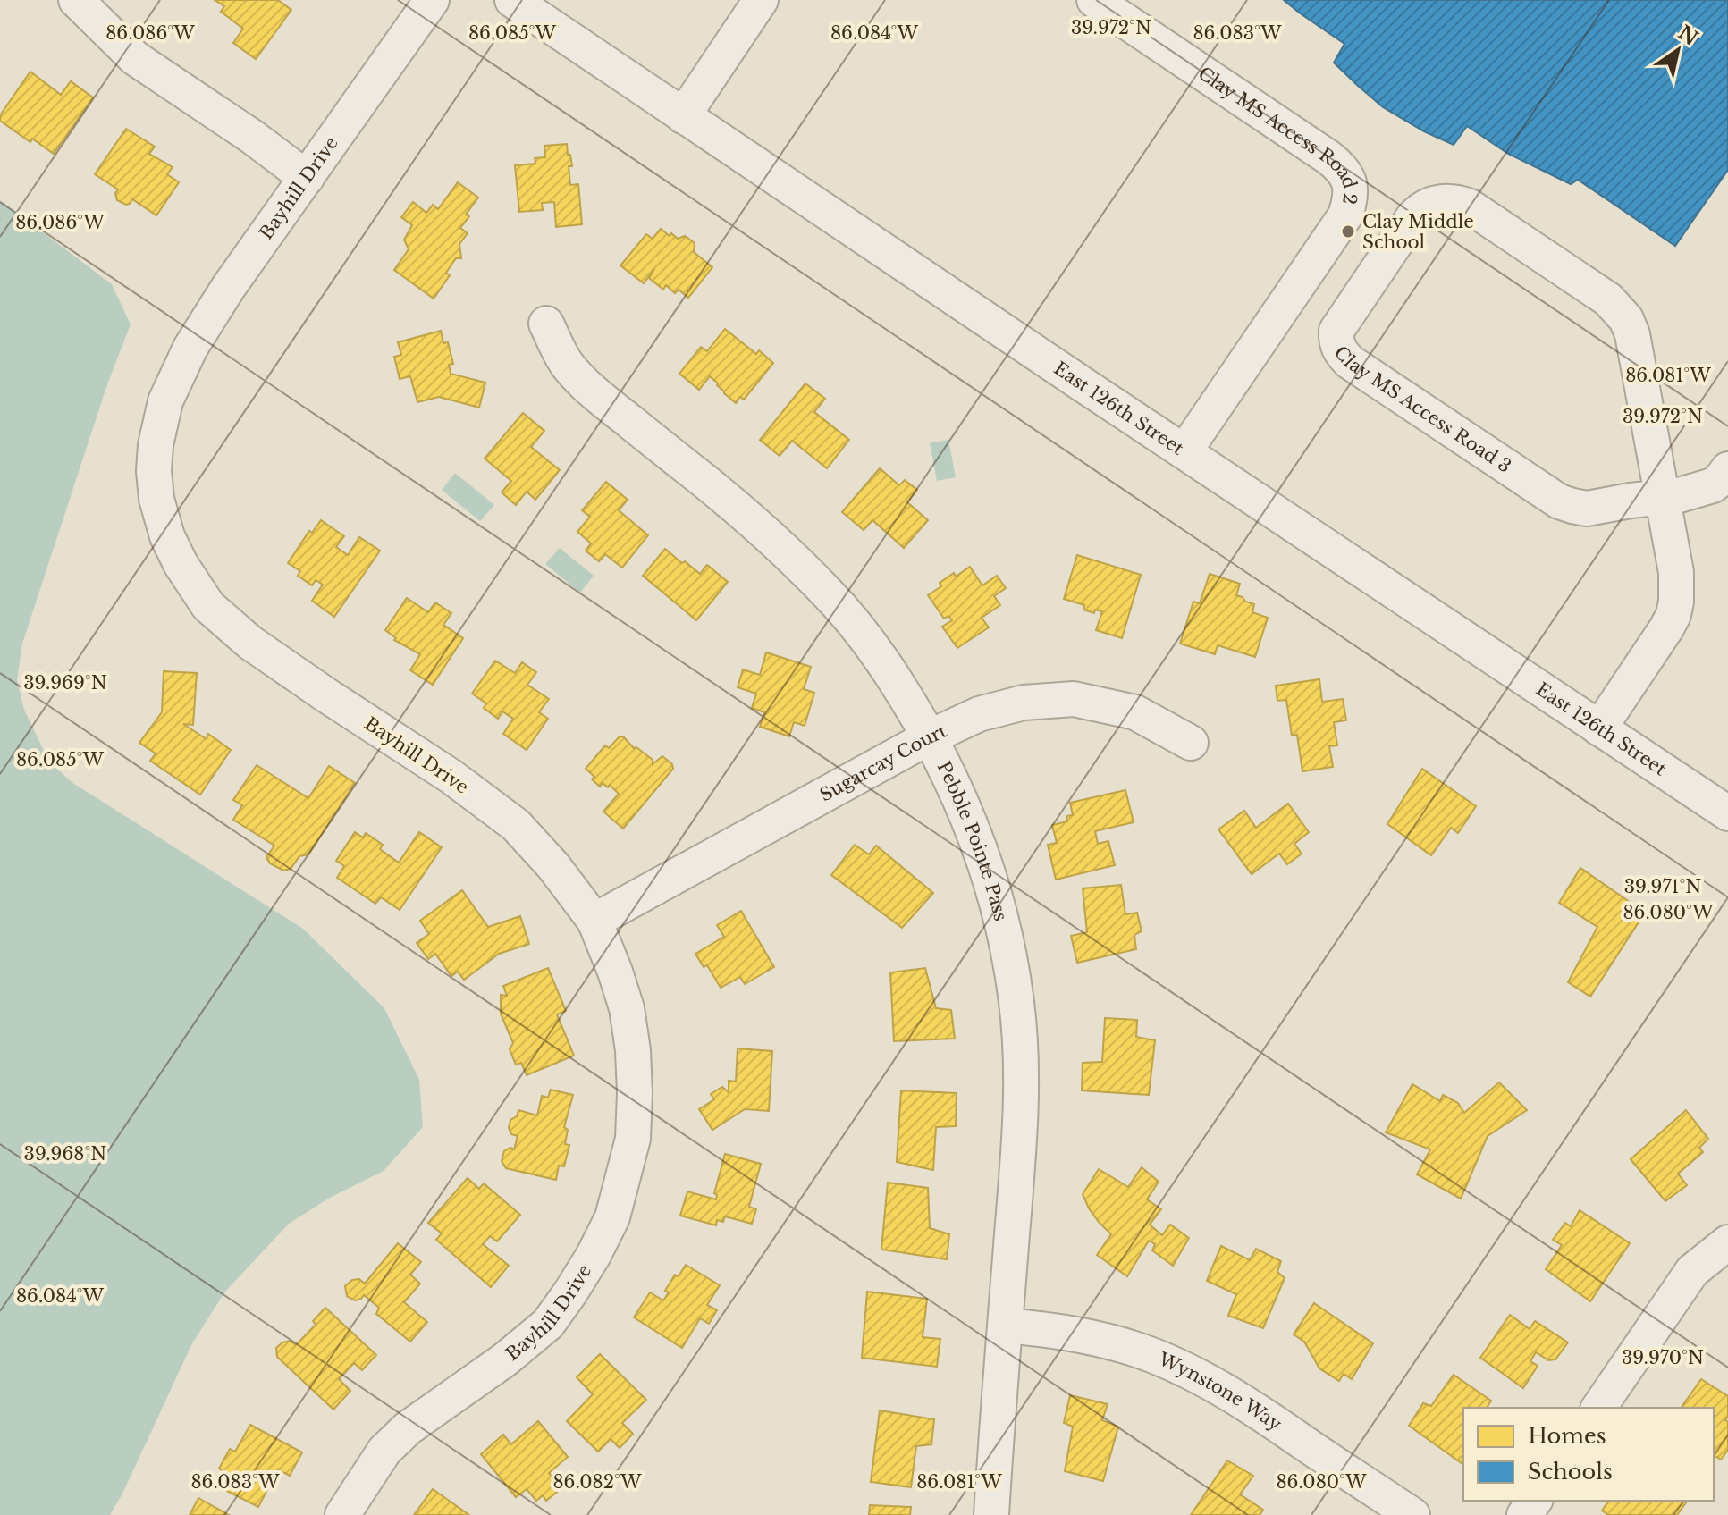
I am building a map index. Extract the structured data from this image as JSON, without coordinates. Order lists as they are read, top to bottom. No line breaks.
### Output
{"streets":{"street":["Clay MS Access Road 2","Bayhill Drive","Clay MS Access Road 3","East 126th Street","Sugarcay Court","Pebble Pointe Pass","Wynstone Way"]},"crossings":[["Clay MS Access Road 2","East 126th Street"],["Bayhill Drive","Sugarcay Court"],["Clay MS Access Road 3","East 126th Street"],["Sugarcay Court","Pebble Pointe Pass"],["Pebble Pointe Pass","Wynstone Way"]],"places":["Clay Middle School"],"legend":["Homes","Schools"],"north":"top right","coordinates":["39.972°N","86.086°W","86.085°W","86.084°W","86.083°W","86.081°W","39.969°N","39.971°N","86.080°W","39.968°N","39.970°N","86.082°W"]}
